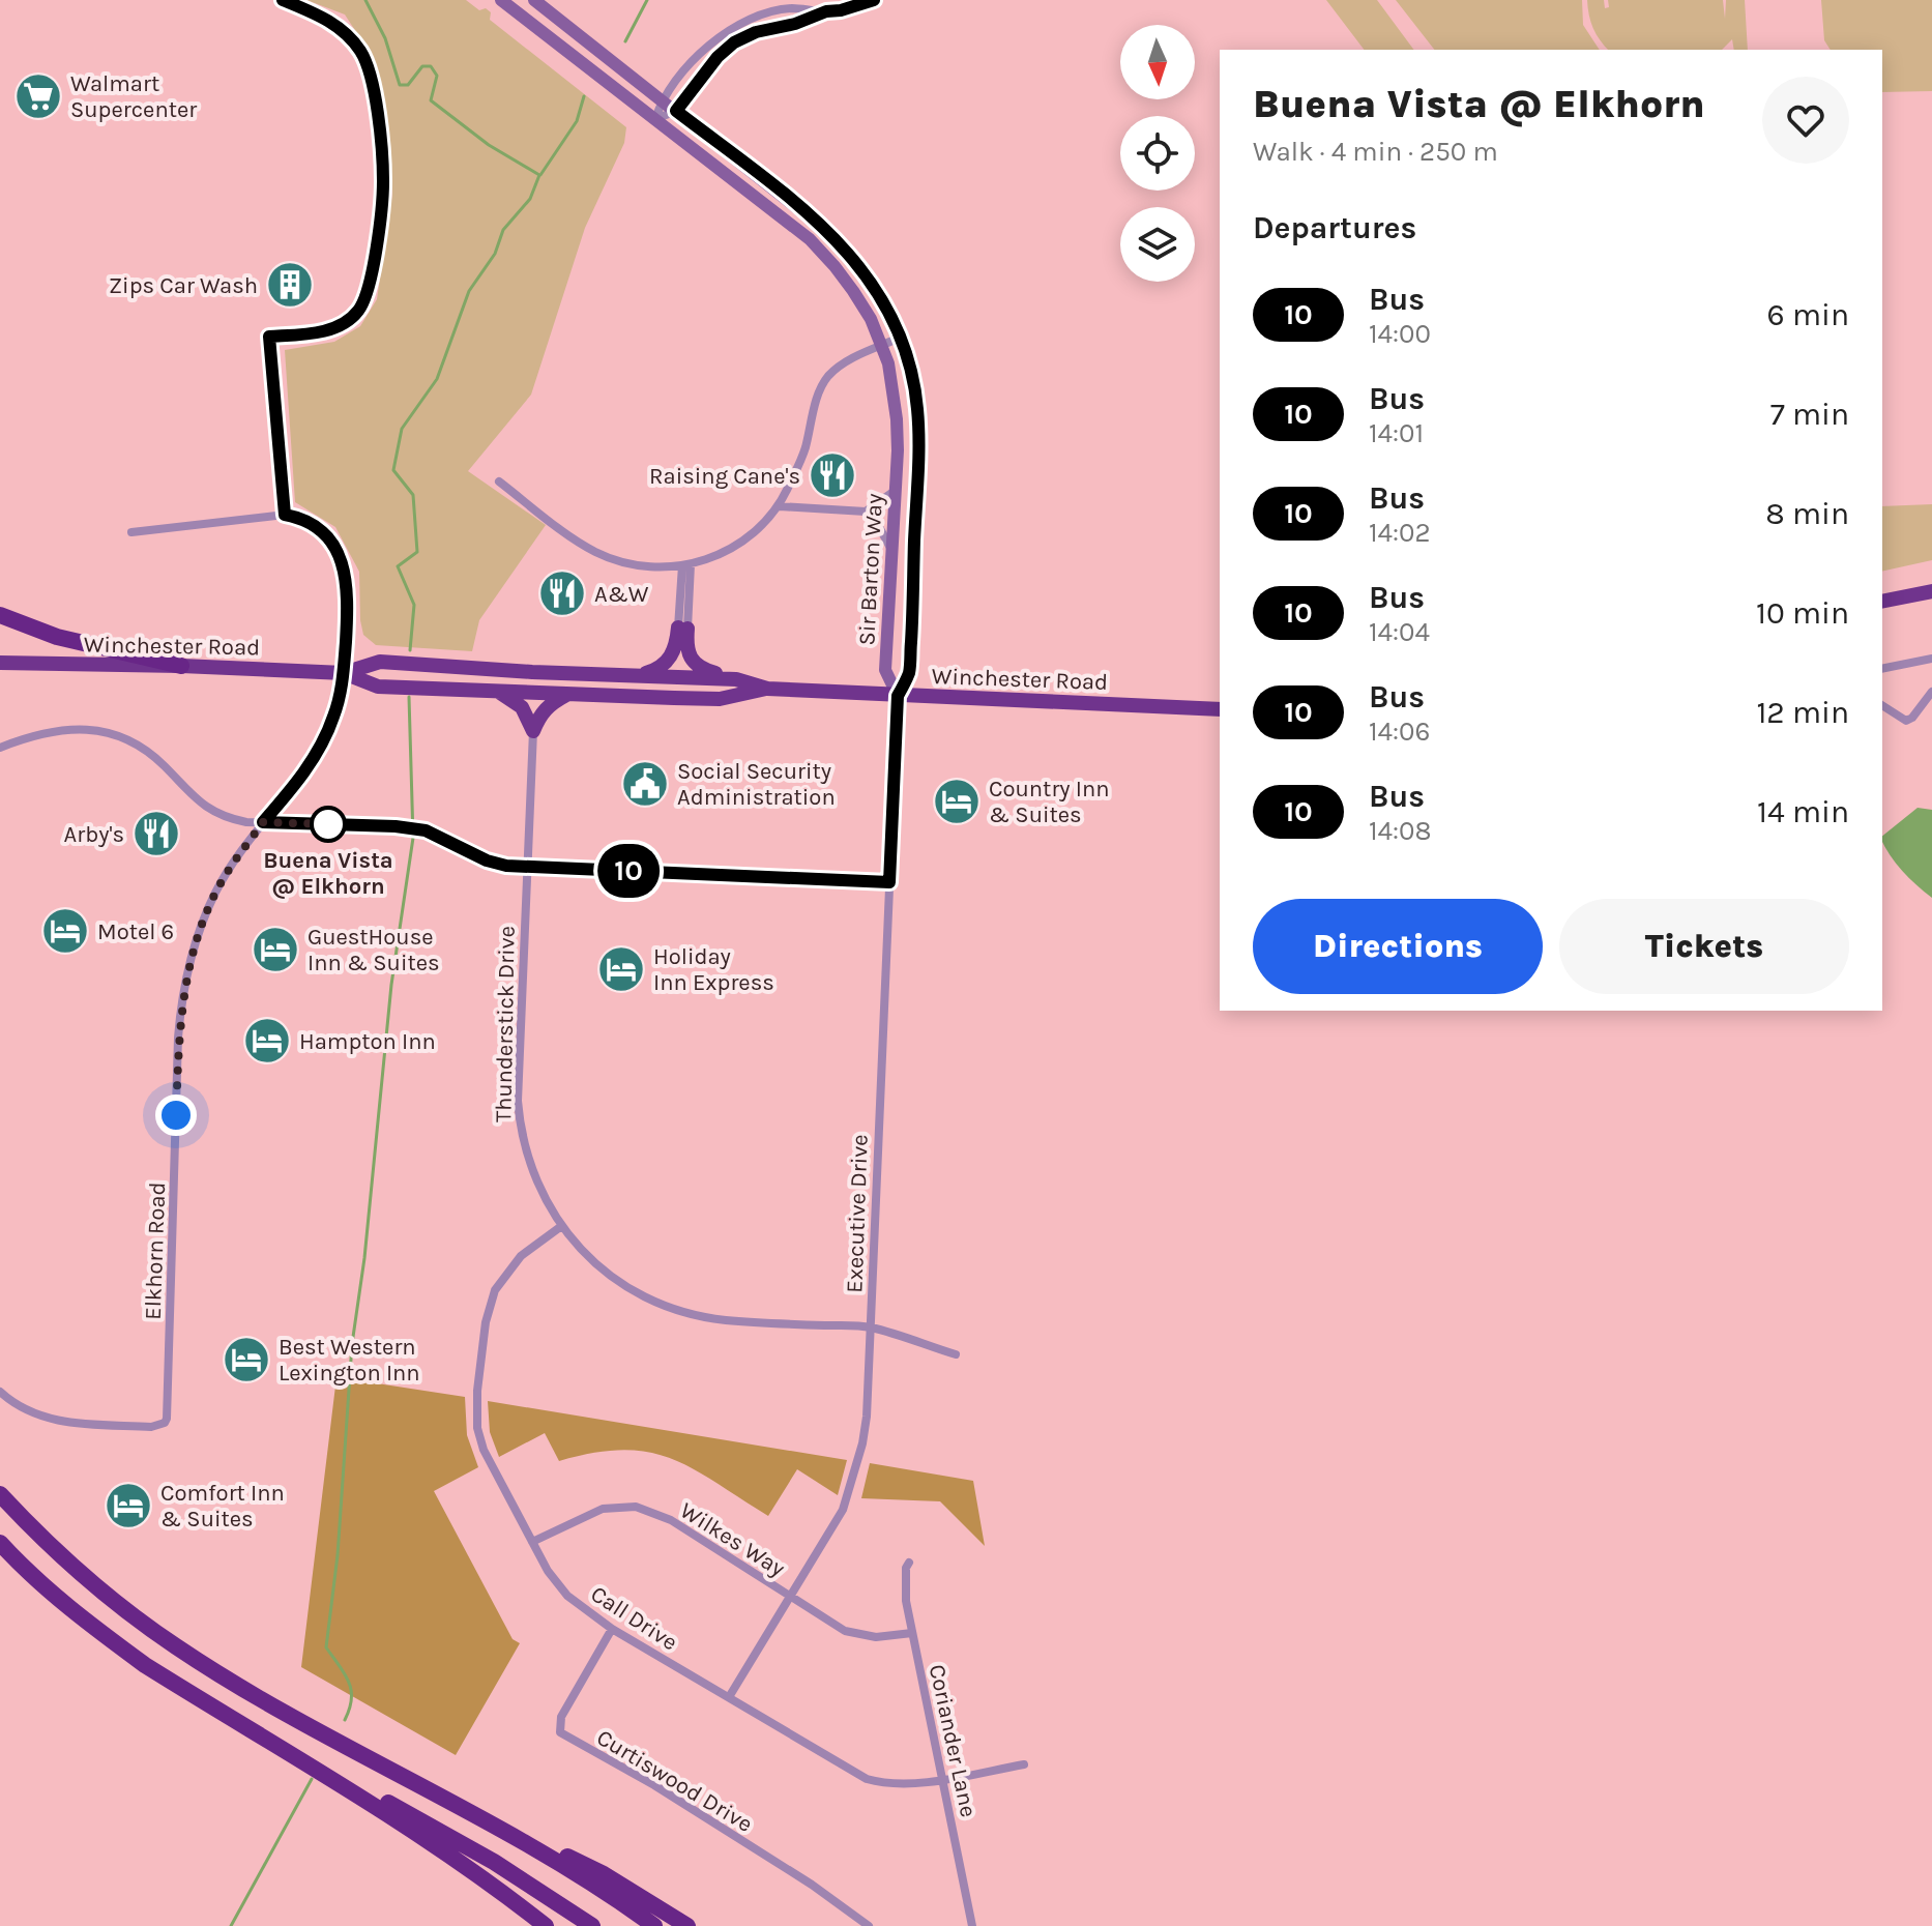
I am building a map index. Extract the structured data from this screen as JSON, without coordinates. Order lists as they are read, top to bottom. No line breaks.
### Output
{"streets":{"highway":["Winchester Road"],"main road":["Sir Barton Way"],"street":["Thunderstick Drive","Executive Drive","Elkhorn Road","Wilkes Way","Call Drive","Coriander Lane","Curtiswood Drive"]},"crossings":[["Sir Barton Way","Winchester Road"],["Sir Barton Way","Executive Drive"],["Winchester Road","Executive Drive"],["Winchester Road","Elkhorn Road"],["Thunderstick Drive","Executive Drive"],["Thunderstick Drive","Call Drive"],["Executive Drive","Wilkes Way"],["Executive Drive","Call Drive"],["Wilkes Way","Call Drive"],["Wilkes Way","Coriander Lane"],["Call Drive","Coriander Lane"],["Call Drive","Curtiswood Drive"]],"places":{"supermarket":["Walmart Supercenter"],"building":["Zips Car Wash"],"restaurant":["Raising Cane's","A&W","Arby's"],"public building":["Social Security Administration"],"hotel":["Country Inn & Suites","Motel 6","GuestHouse Inn & Suites","Holiday Inn Express","Hampton Inn","Best Western Lexington Inn","Comfort Inn & Suites"],"other":["Buena Vista @ Elkhorn"]},"lines":["bus line 10"],"north":"bottom","page":{"on_map":"10","heading":[["Buena Vista @ Elkhorn","Walk · 4 min · 250 m"],"Departures"],"list":[{"mark":"10","name":"Bus","note":"14:00","value":"6 min"},{"mark":"10","name":"Bus","note":"14:01","value":"7 min"},{"mark":"10","name":"Bus","note":"14:02","value":"8 min"},{"mark":"10","name":"Bus","note":"14:04","value":"10 min"},{"mark":"10","name":"Bus","note":"14:06","value":"12 min"},{"mark":"10","name":"Bus","note":"14:08","value":"14 min"}],"buttons":["Directions","Tickets"]}}
